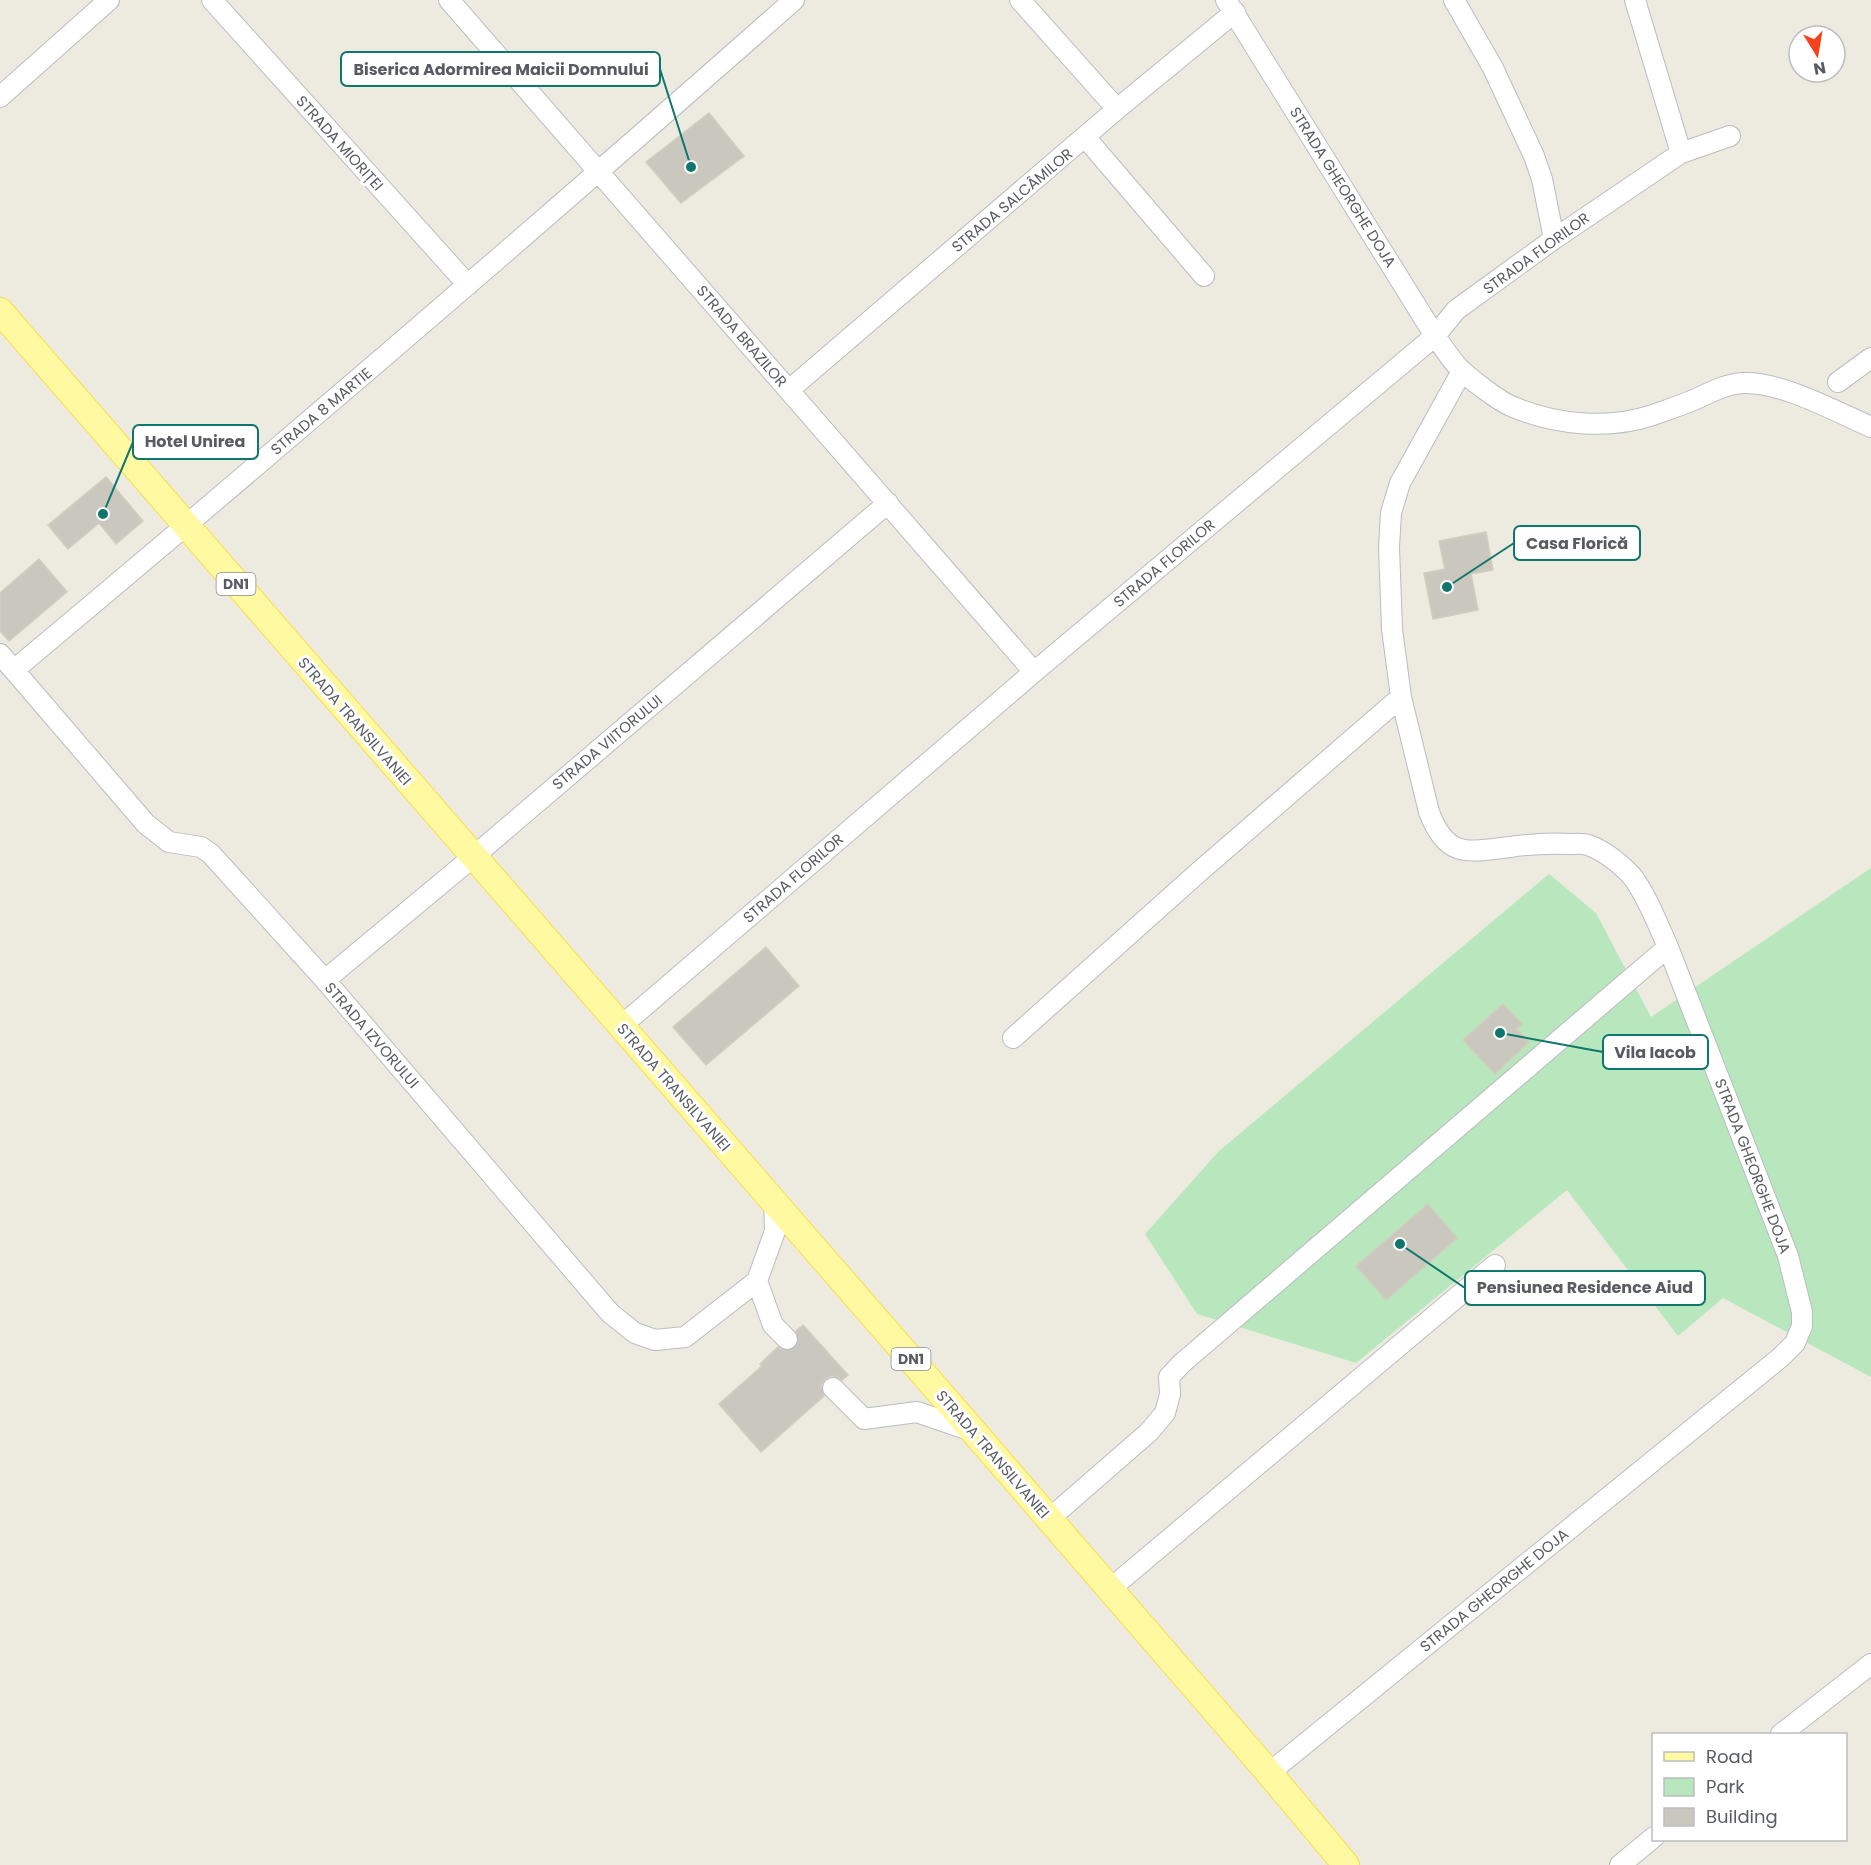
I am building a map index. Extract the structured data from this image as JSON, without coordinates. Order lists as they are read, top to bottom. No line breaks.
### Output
{"streets":{"main road":["DN1","STRADA TRANSILVANIEI"],"street":["STRADA MIORIȚEI","STRADA GHEORGHE DOJA","STRADA SALCÂMILOR","STRADA FLORILOR","STRADA BRAZILOR","STRADA 8 MARTIE","STRADA VIITORULUI","STRADA IZVORULUI"]},"crossings":[["STRADA MIORIȚEI","STRADA 8 MARTIE"],["STRADA GHEORGHE DOJA","STRADA SALCÂMILOR"],["STRADA GHEORGHE DOJA","STRADA FLORILOR"],["STRADA GHEORGHE DOJA","STRADA TRANSILVANIEI"],["STRADA SALCÂMILOR","STRADA BRAZILOR"],["STRADA FLORILOR","STRADA BRAZILOR"],["STRADA FLORILOR","STRADA TRANSILVANIEI"],["STRADA BRAZILOR","STRADA 8 MARTIE"],["STRADA BRAZILOR","STRADA VIITORULUI"],["STRADA 8 MARTIE","STRADA TRANSILVANIEI"],["STRADA 8 MARTIE","STRADA IZVORULUI"],["STRADA TRANSILVANIEI","STRADA VIITORULUI"],["STRADA VIITORULUI","STRADA IZVORULUI"]],"places":["Biserica Adormirea Maicii Domnului","Hotel Unirea","Casa Florică","Vila Iacob","Pensiunea Residence Aiud"],"legend":["Road","Park","Building"],"north":"bottom"}
